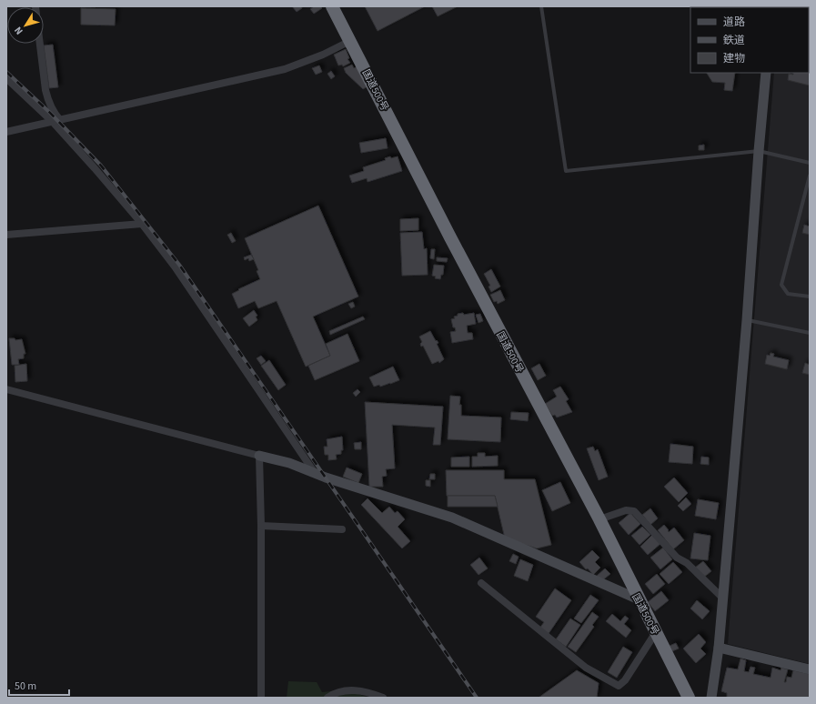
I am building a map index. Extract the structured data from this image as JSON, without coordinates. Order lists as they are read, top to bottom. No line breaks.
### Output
{"streets":{"highway":["国道500号"]},"legend":["道路","鉄道","建物"],"scale_bar":"50 m","north":"bottom left"}
